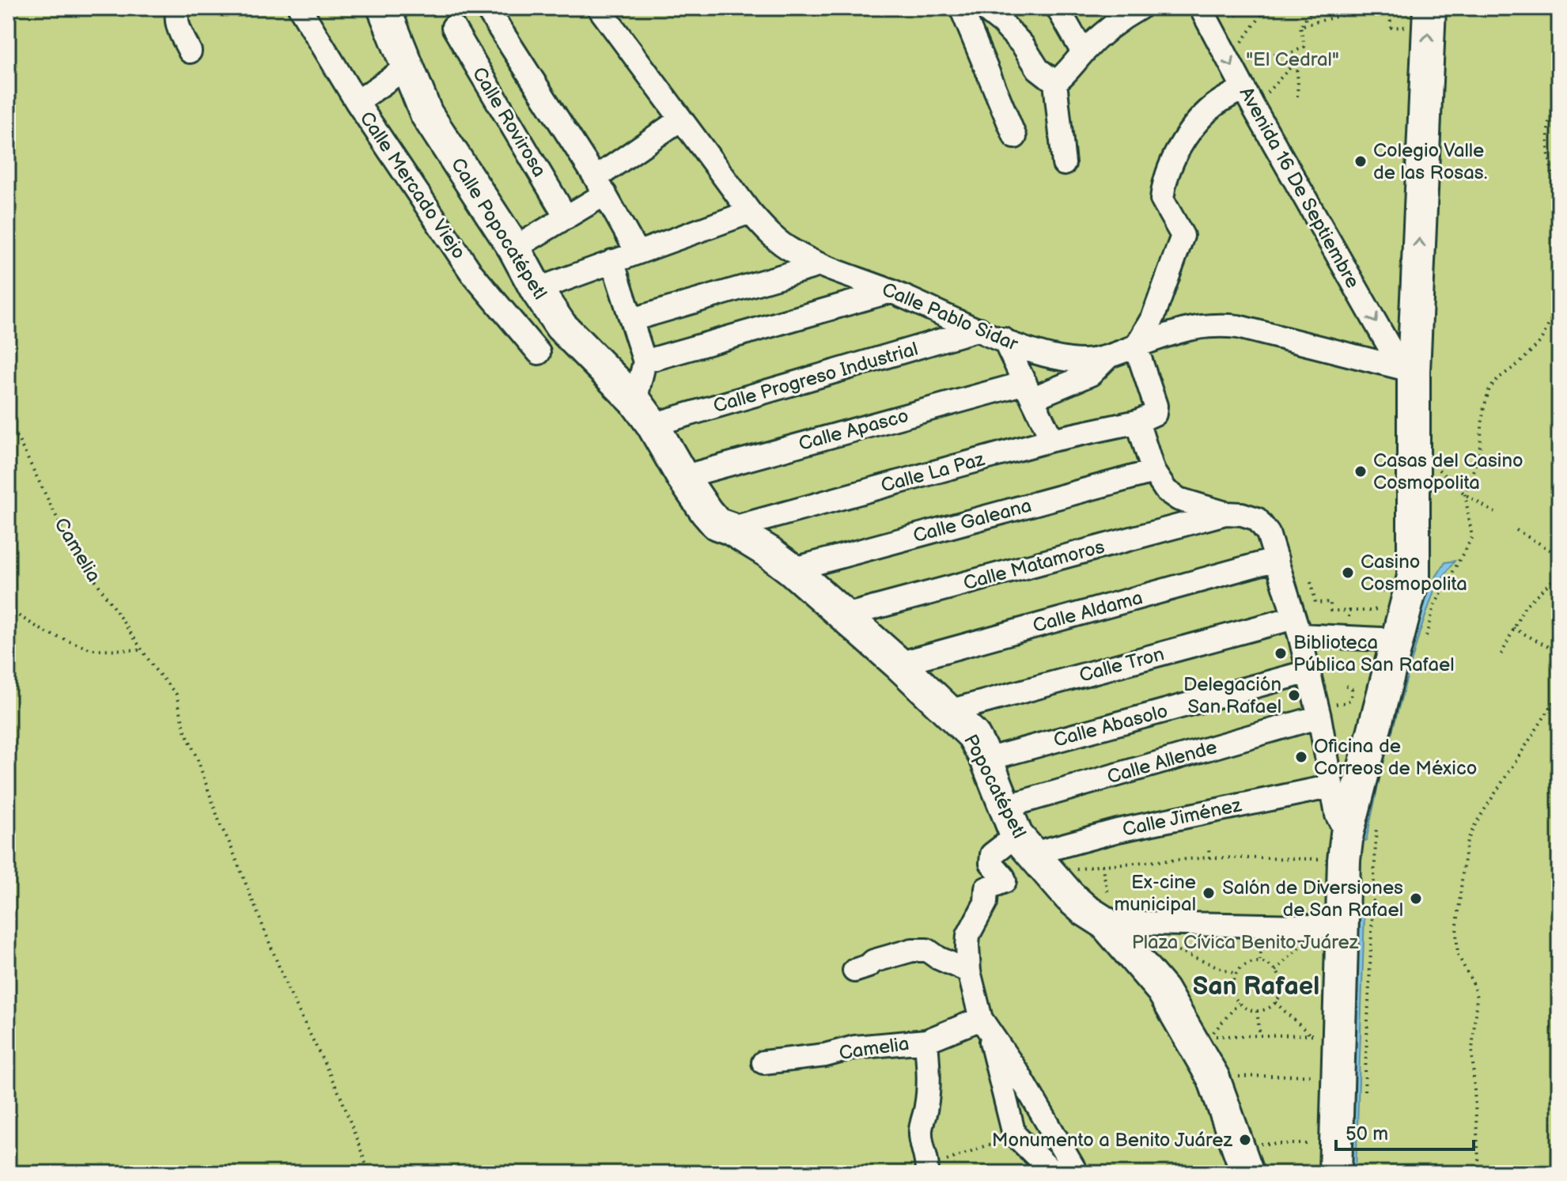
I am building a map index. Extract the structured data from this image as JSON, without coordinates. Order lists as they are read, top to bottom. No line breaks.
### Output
{"streets":{"street":["Calle Rovirosa","Calle Mercado Viejo","Avenida 16 De Septiembre","Calle Popocatépetl","Calle Pablo Sidar","Calle Progreso Industrial","Calle Apasco","Calle La Paz","Calle Galeana","Camelia","Calle Matamoros","Calle Aldama","Calle Tron","Calle Abasolo","Calle Allende","Popocatépetl","Calle Jiménez"]},"crossings":[["Avenida 16 De Septiembre","Calle Pablo Sidar"],["Calle Popocatépetl","Calle Progreso Industrial"],["Calle Popocatépetl","Popocatépetl"],["Calle Pablo Sidar","Calle Progreso Industrial"],["Calle Pablo Sidar","Calle Apasco"],["Calle Progreso Industrial","Popocatépetl"],["Calle Apasco","Popocatépetl"],["Calle La Paz","Popocatépetl"],["Calle Galeana","Popocatépetl"],["Calle Matamoros","Popocatépetl"],["Calle Aldama","Popocatépetl"],["Calle Tron","Popocatépetl"],["Calle Abasolo","Popocatépetl"],["Calle Allende","Popocatépetl"],["Calle Allende","Calle Jiménez"],["Popocatépetl","Calle Jiménez"]],"one_way":["Avenida 16 De Septiembre"],"districts":["San Rafael"],"parks":["\"El Cedral\"","Plaza Cívica Benito Juárez"],"places":["Colegio Valle de las Rosas.","Casas del Casino Cosmopolita","Casino Cosmopolita","Biblioteca Pública San Rafael","Delegación San Rafael","Oficina de Correos de México","Ex-cine municipal","Salón de Diversiones de San Rafael","Monumento a Benito Juárez"],"scale_bar":"50 m"}
